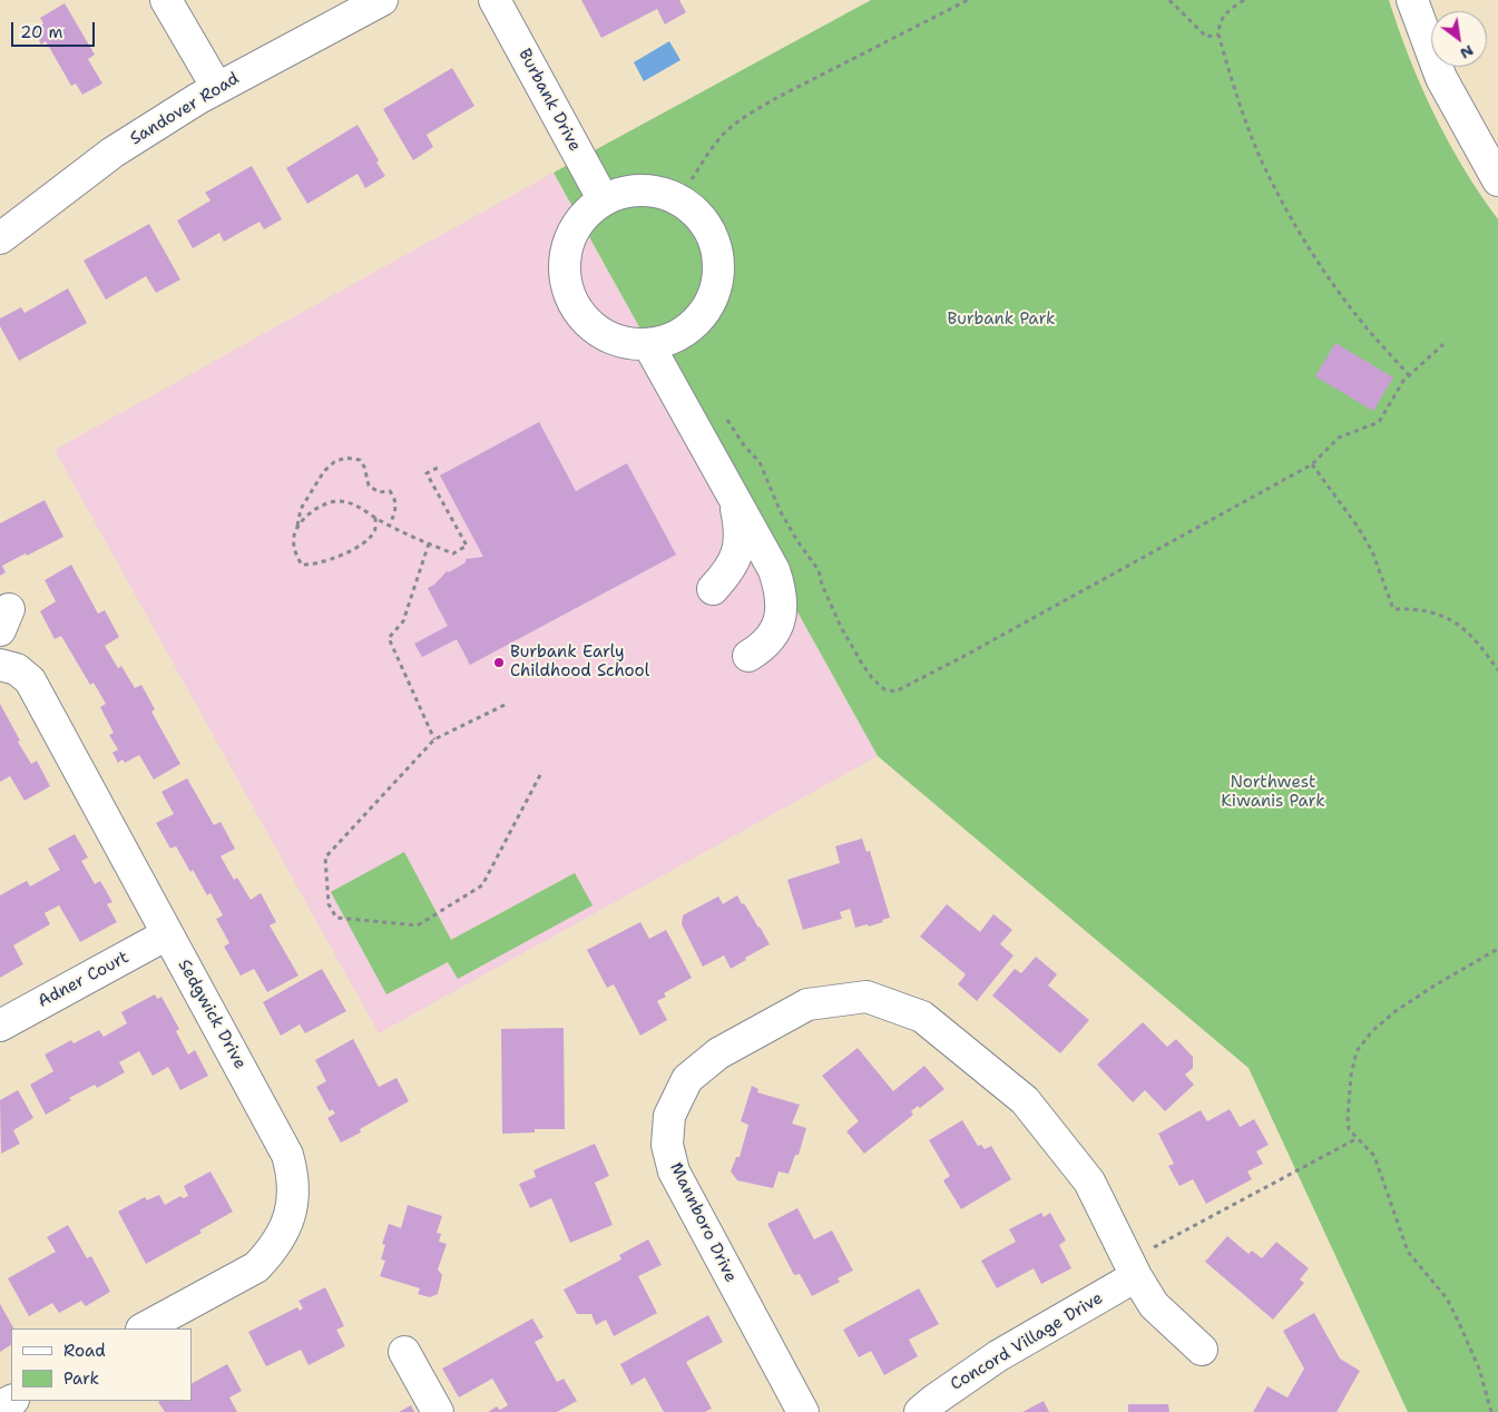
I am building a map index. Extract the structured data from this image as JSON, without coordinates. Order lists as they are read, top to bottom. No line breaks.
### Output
{"streets":{"street":["Burbank Drive","Sandover Road","Adner Court","Sedgwick Drive","Mannboro Drive","Concord Village Drive"]},"crossings":[["Adner Court","Sedgwick Drive"],["Mannboro Drive","Concord Village Drive"]],"parks":["Burbank Park","Northwest Kiwanis Park"],"places":["Burbank Early Childhood School"],"legend":["Road","Park"],"scale_bar":"20 m","north":"bottom right"}
